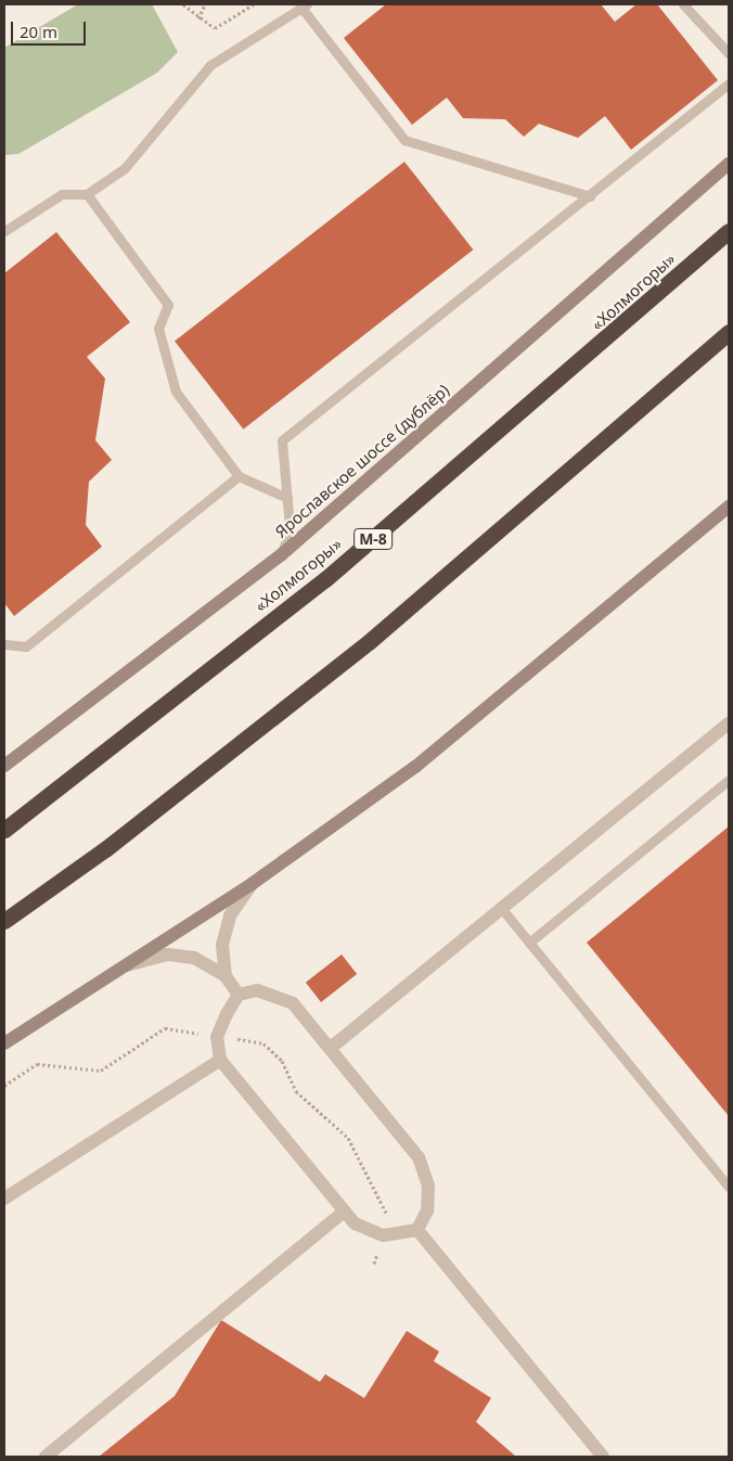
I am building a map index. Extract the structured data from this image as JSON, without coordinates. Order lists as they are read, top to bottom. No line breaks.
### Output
{"streets":{"highway":["«Холмогоры»","М-8"],"street":["Ярославское шоссе (дублёр)"]},"scale_bar":"20 m"}
